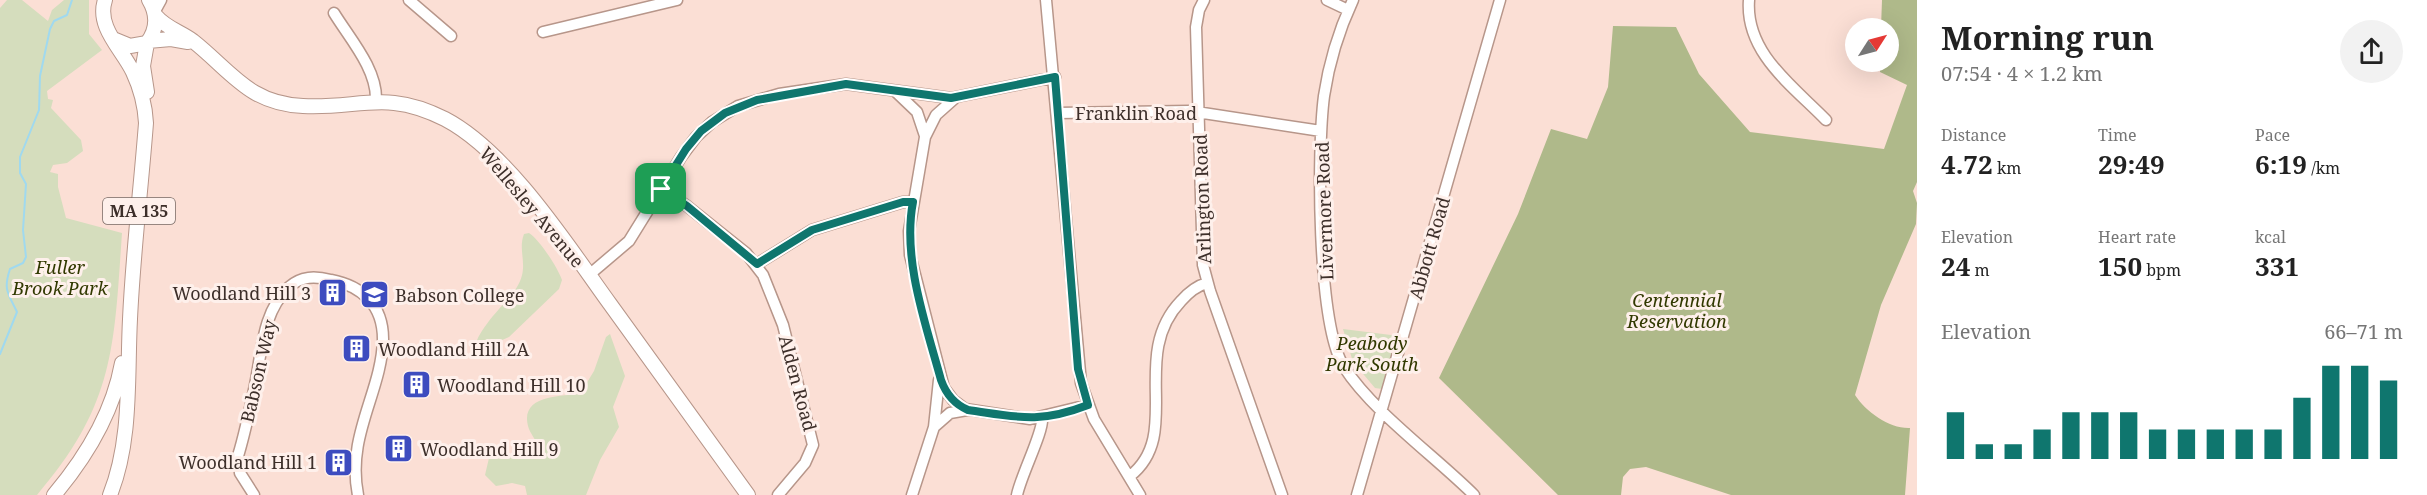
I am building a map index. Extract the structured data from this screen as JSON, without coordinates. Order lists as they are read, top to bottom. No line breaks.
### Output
{"streets":{"main road":["Wellesley Avenue","MA 135"],"street":["Franklin Road","Arlington Road","Livermore Road","Abbott Road","Babson Way","Alden Road"]},"crossings":[["Franklin Road","Arlington Road"],["Franklin Road","Livermore Road"],["Wellesley Avenue","MA 135"],["Livermore Road","Abbott Road"]],"parks":["Fuller Brook Park","Centennial Reservation","Peabody Park South"],"places":{"building":["Woodland Hill 3","Woodland Hill 2A","Woodland Hill 10","Woodland Hill 9","Woodland Hill 1"],"school or university":["Babson College"]},"north":"top right","page":{"heading":["Morning run","07:54 · 4 × 1.2 km"],"stats":[["Distance","4.72 km"],["Time","29:49"],["Pace","6:19 /km"],["Elevation","24 m"],["Heart rate","150 bpm"],["kcal","331"]],"chart":["Elevation","66–71 m"]}}
